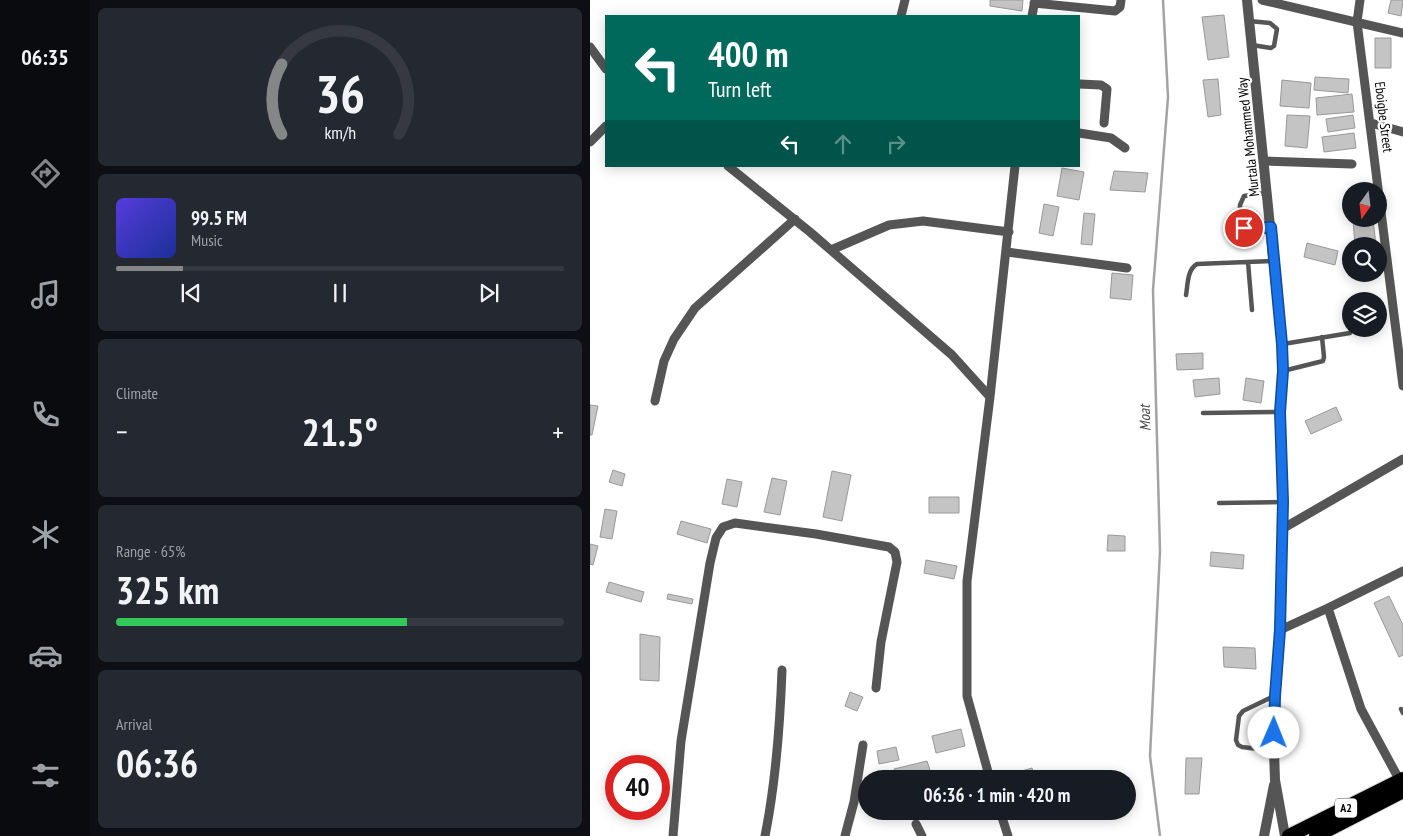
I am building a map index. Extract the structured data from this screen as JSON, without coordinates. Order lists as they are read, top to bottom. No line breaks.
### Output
{"streets":{"highway":["A2"],"street":["Eboigbe Street","Murtala Mohammed Way"]},"water":["Moat"],"north":"bottom","page":{"tabs":"06:35","turn":["400 m","Turn left"],"song":["99.5 FM","Music"],"tile":["Climate",["Range · 65%","325 km"],["Arrival","06:36"]],"heat":["−","21.5°","+"],"limit":"40","trip":"06:36 · 1 min · 420 m","gauge":["36","km/h"]}}
